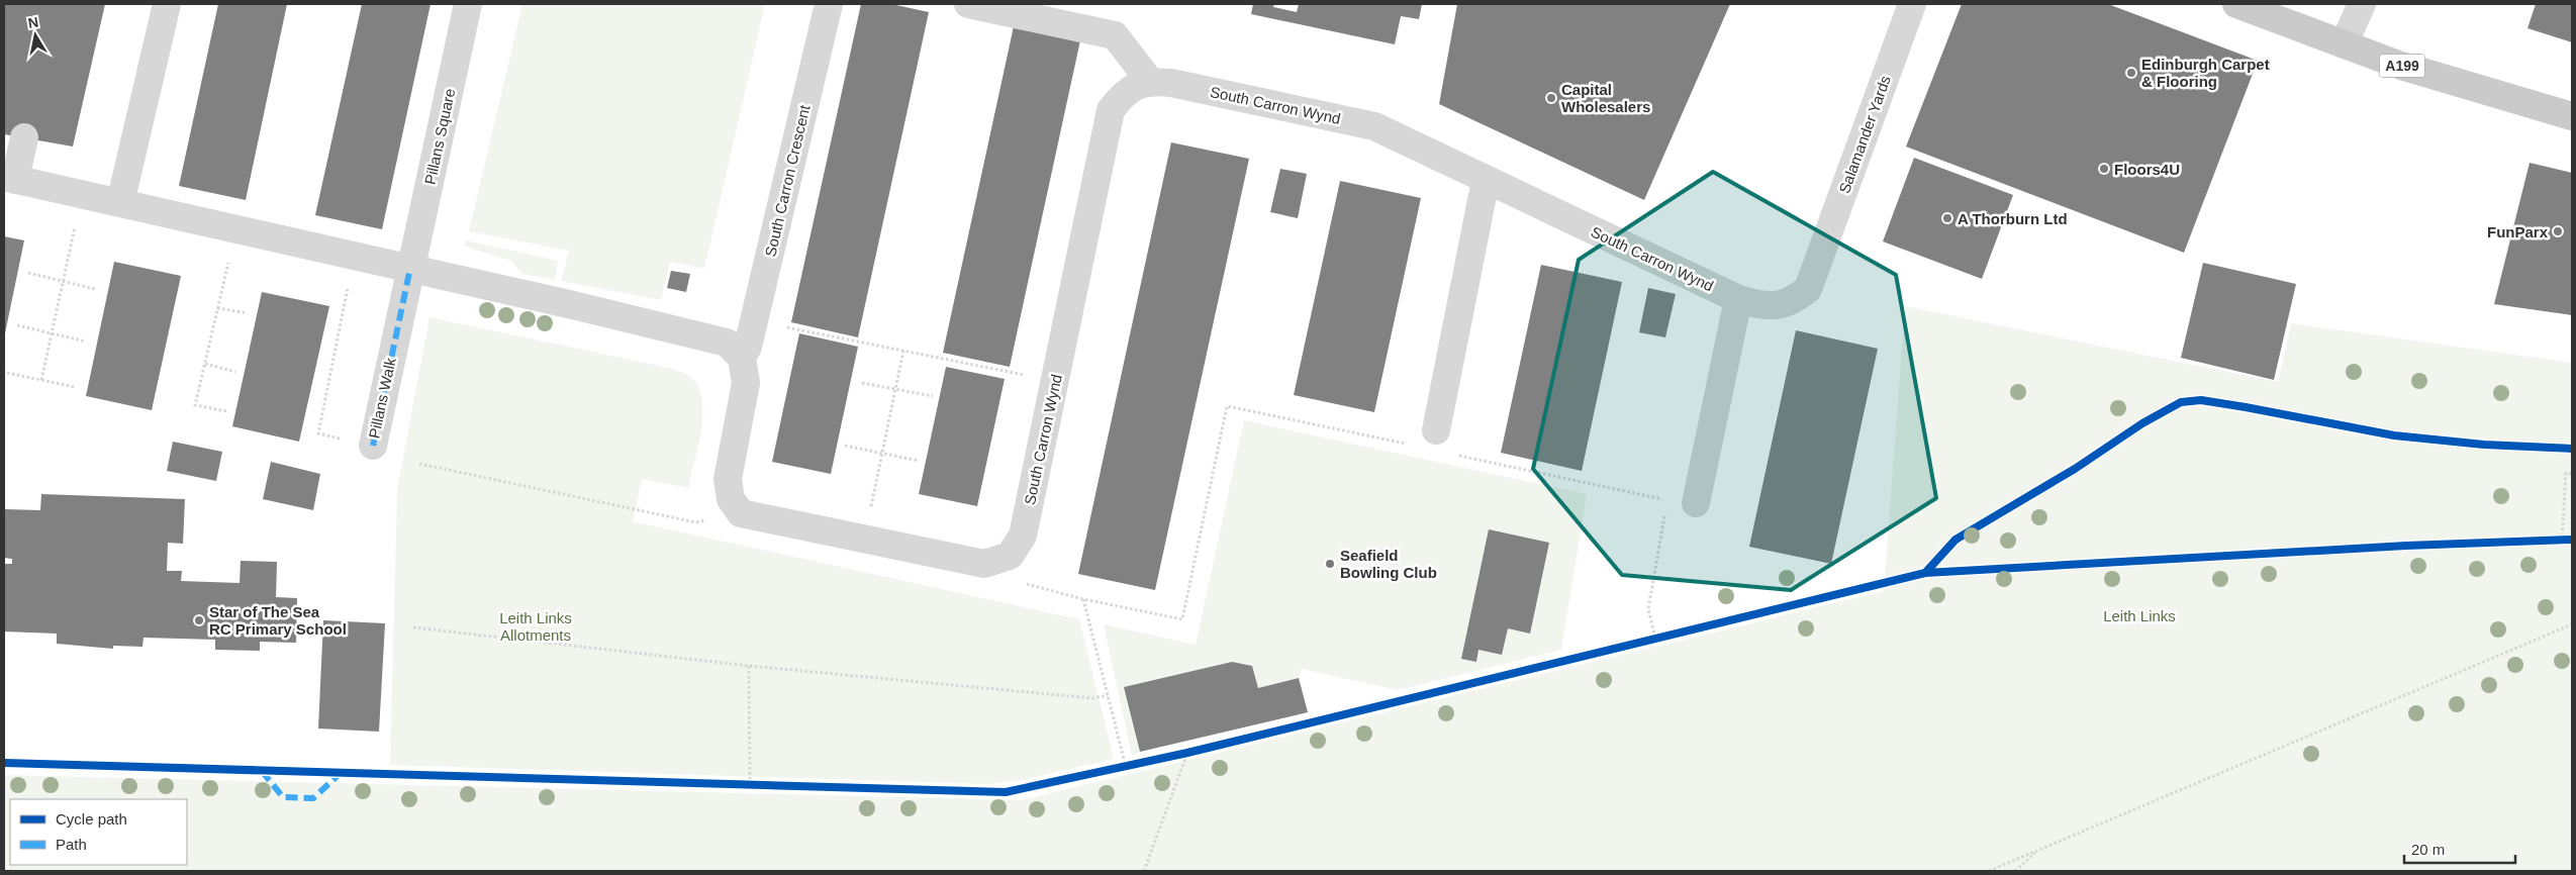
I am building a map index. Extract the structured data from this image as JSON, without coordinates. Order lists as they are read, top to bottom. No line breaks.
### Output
{"streets":{"main road":["A199"],"street":["South Carron Wynd","Salamander Yards","Pillans Square","South Carron Crescent","Pillans Walk"]},"crossings":[["South Carron Wynd","Salamander Yards"],["Pillans Square","Pillans Walk"]],"parks":["Leith Links","Leith Links Allotments"],"places":["Edinburgh Carpet & Flooring","Capital Wholesalers","Floors4U","A Thorburn Ltd","FunParx","Seafield Bowling Club","Star of The Sea RC Primary School"],"legend":["Cycle path","Path"],"scale_bar":"20 m","north":"top"}
